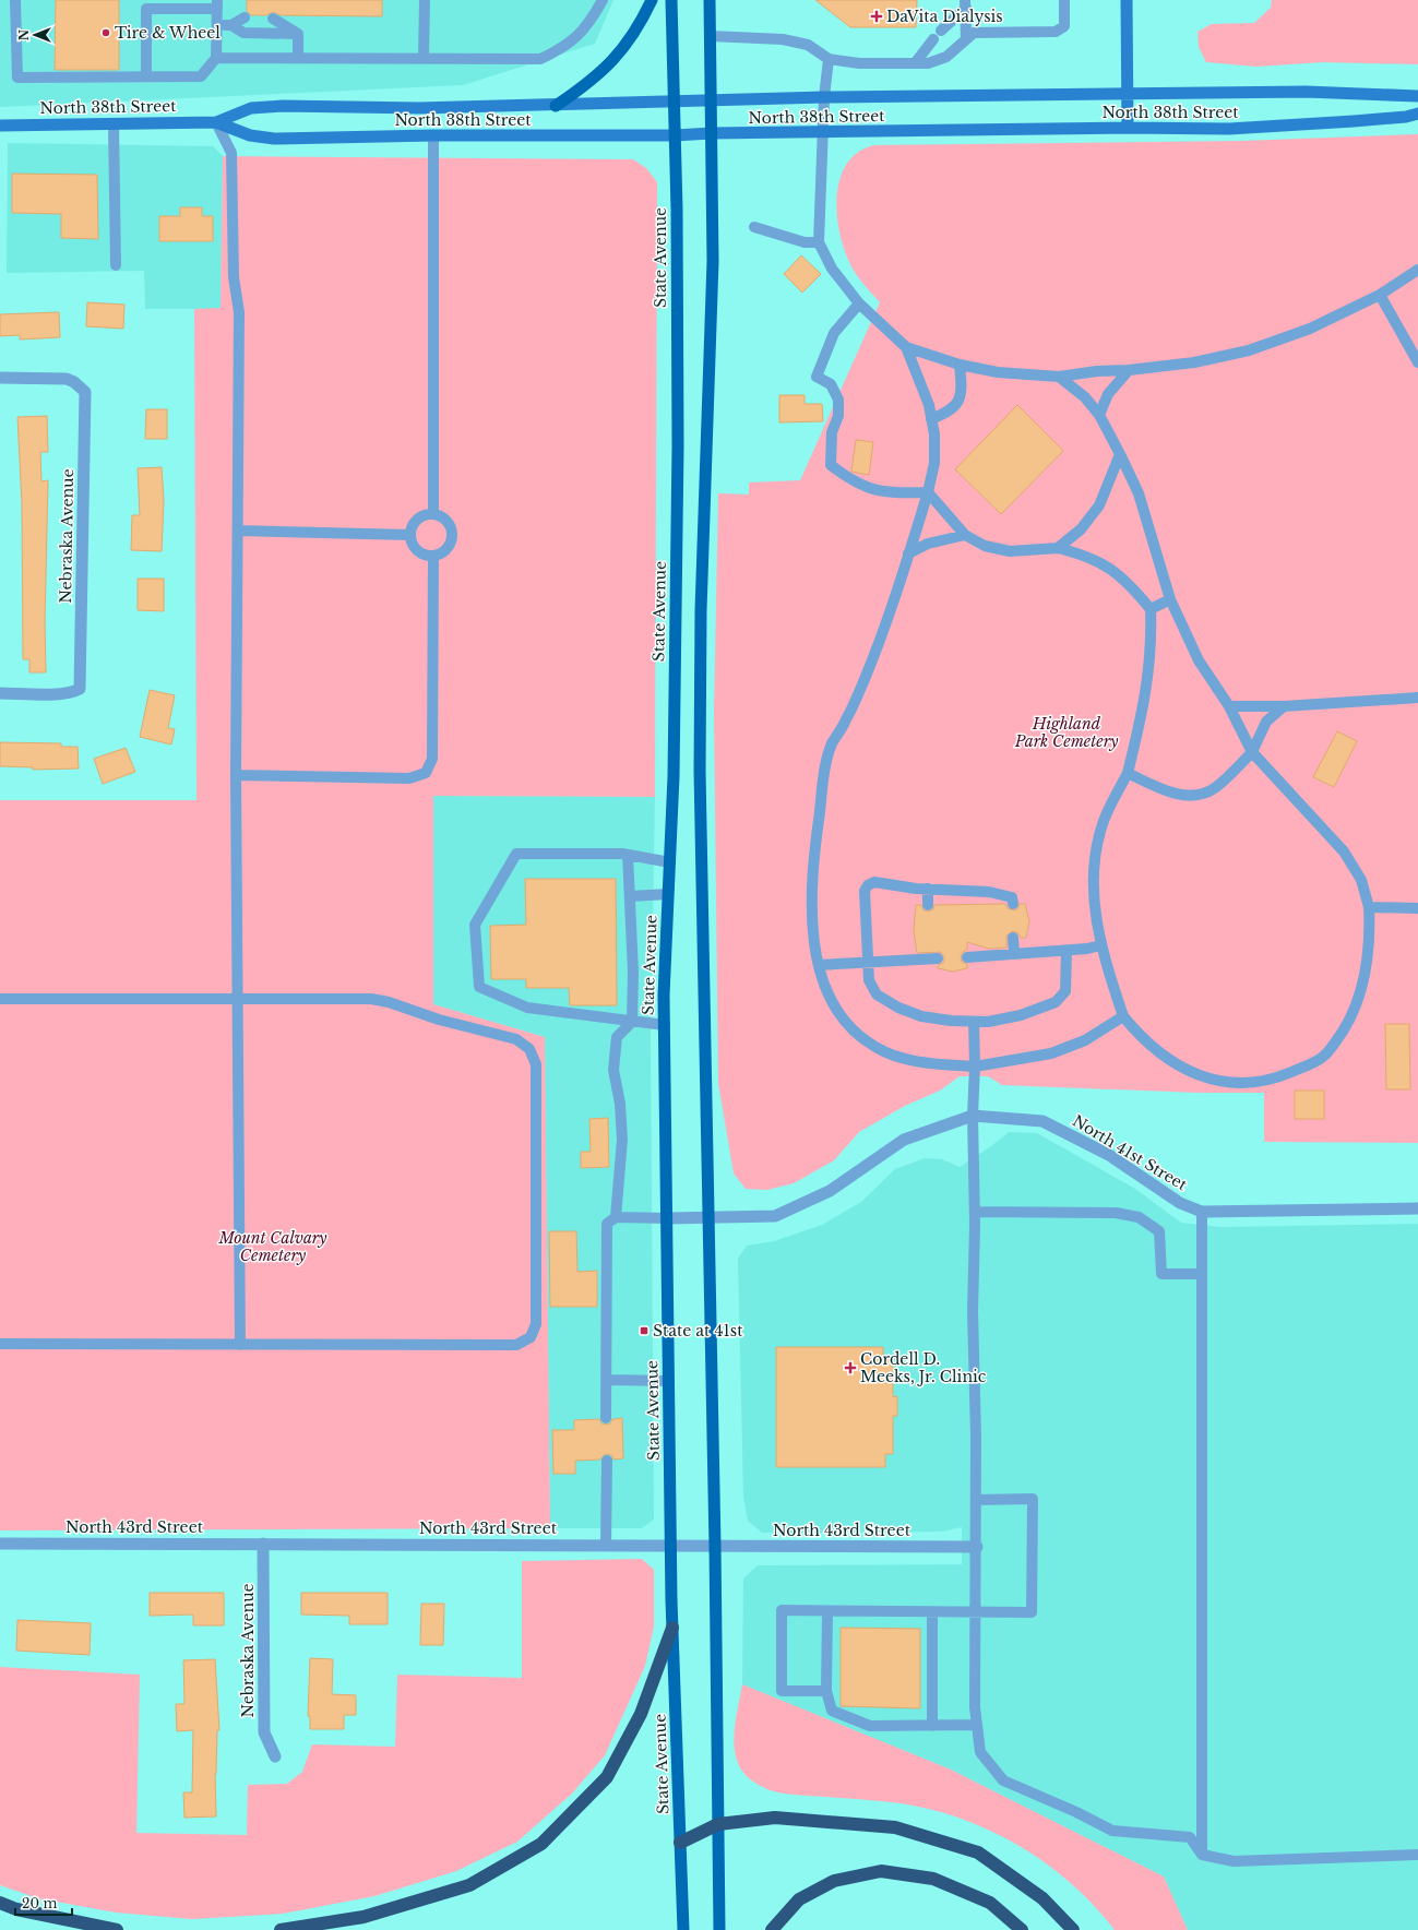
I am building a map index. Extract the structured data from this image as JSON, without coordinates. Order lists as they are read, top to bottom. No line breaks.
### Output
{"streets":{"main road":["North 38th Street","State Avenue"],"street":["Nebraska Avenue","North 41st Street","North 43rd Street"]},"crossings":[["North 38th Street","State Avenue"],["State Avenue","North 41st Street"],["State Avenue","North 43rd Street"],["Nebraska Avenue","North 43rd Street"]],"parks":["Highland Park Cemetery","Mount Calvary Cemetery"],"places":{"health":["DaVita Dialysis","Cordell D. Meeks, Jr. Clinic"],"other":["Tire & Wheel"],"transit":["State at 41st"]},"scale_bar":"20 m","north":"left"}
